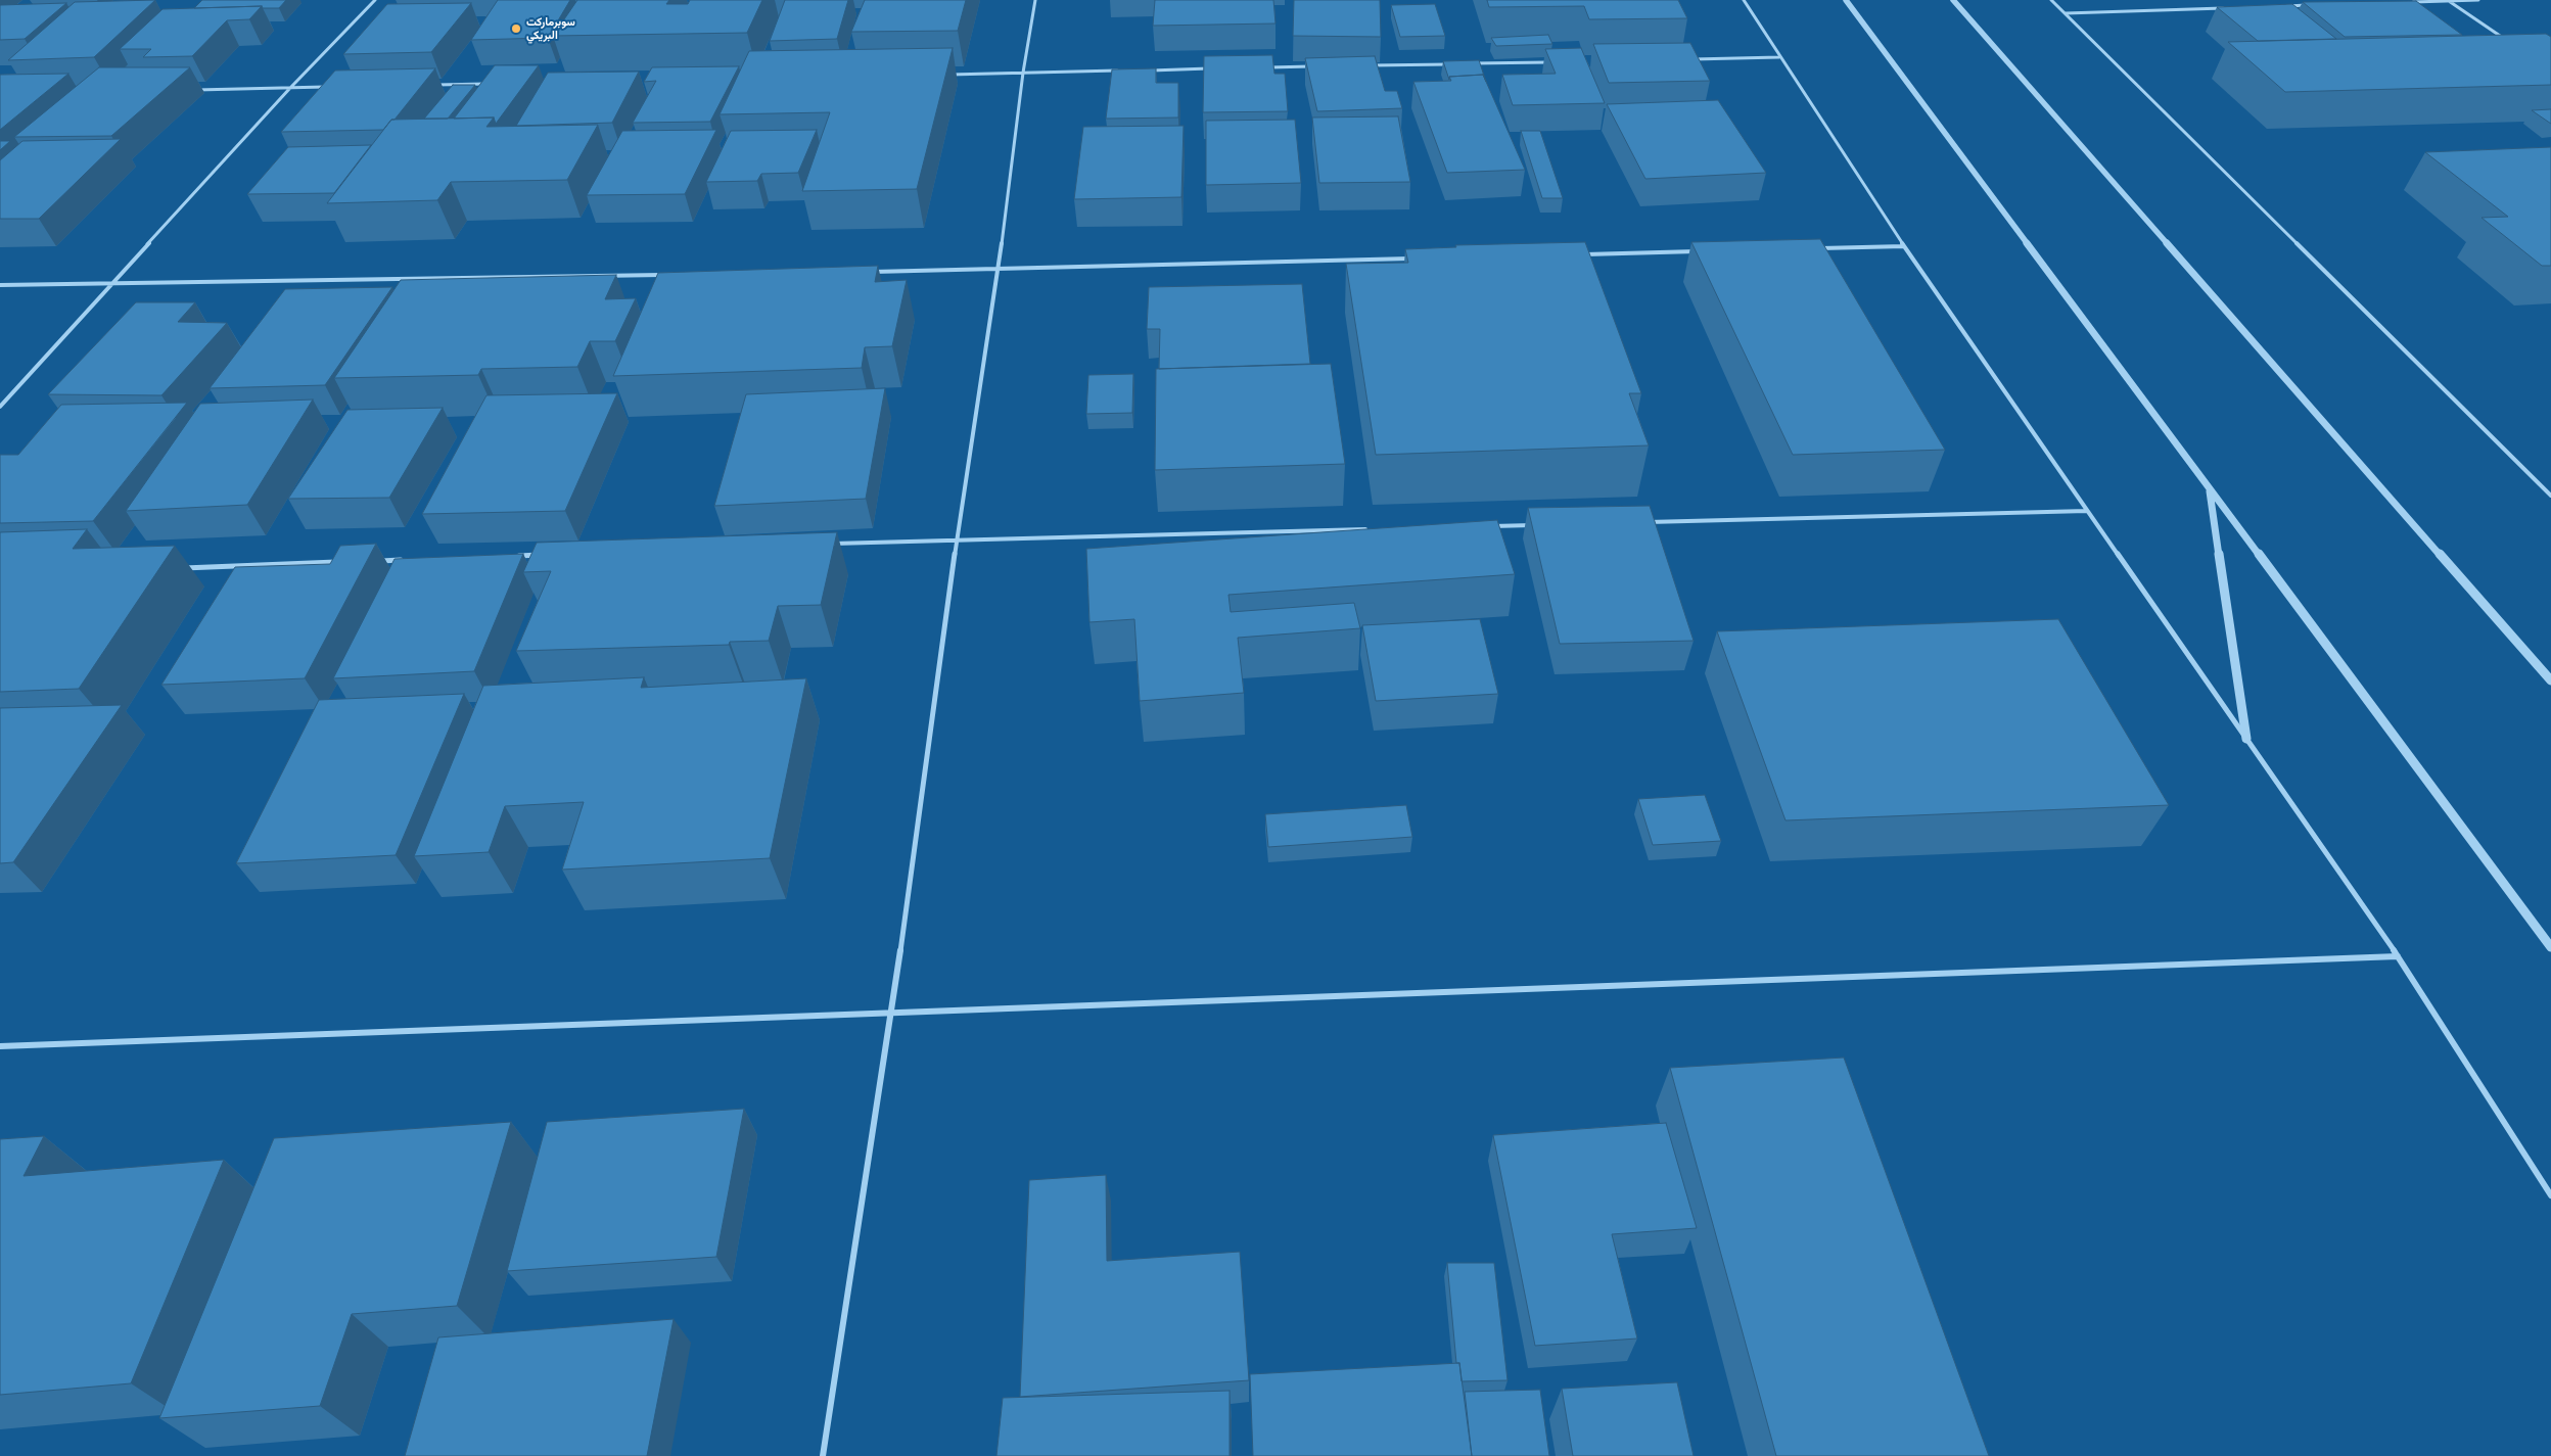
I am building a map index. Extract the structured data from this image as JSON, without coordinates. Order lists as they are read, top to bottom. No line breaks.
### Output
{"places":["سوبرماركت البريكي"]}
